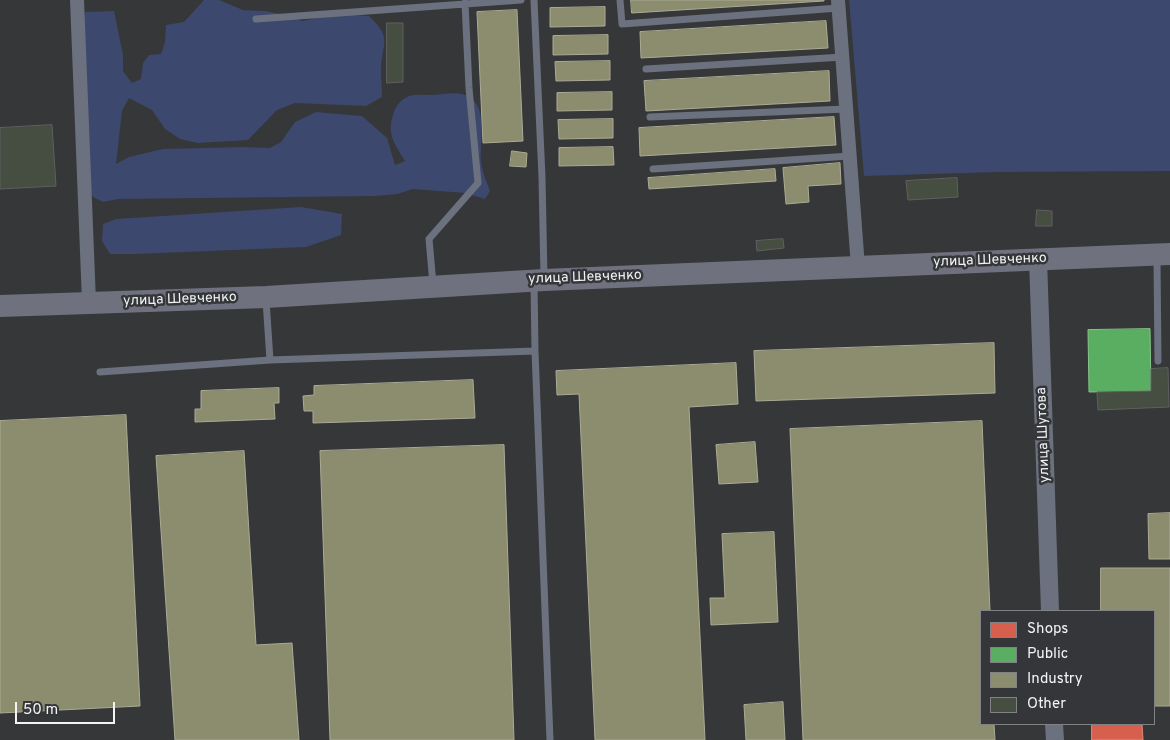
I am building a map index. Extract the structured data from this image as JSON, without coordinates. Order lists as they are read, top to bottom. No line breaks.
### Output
{"streets":{"highway":["улица Шевченко"],"street":["улица Шутова"]},"crossings":[["улица Шевченко","улица Шутова"]],"legend":["Shops","Public","Industry","Other"],"scale_bar":"50 m"}
